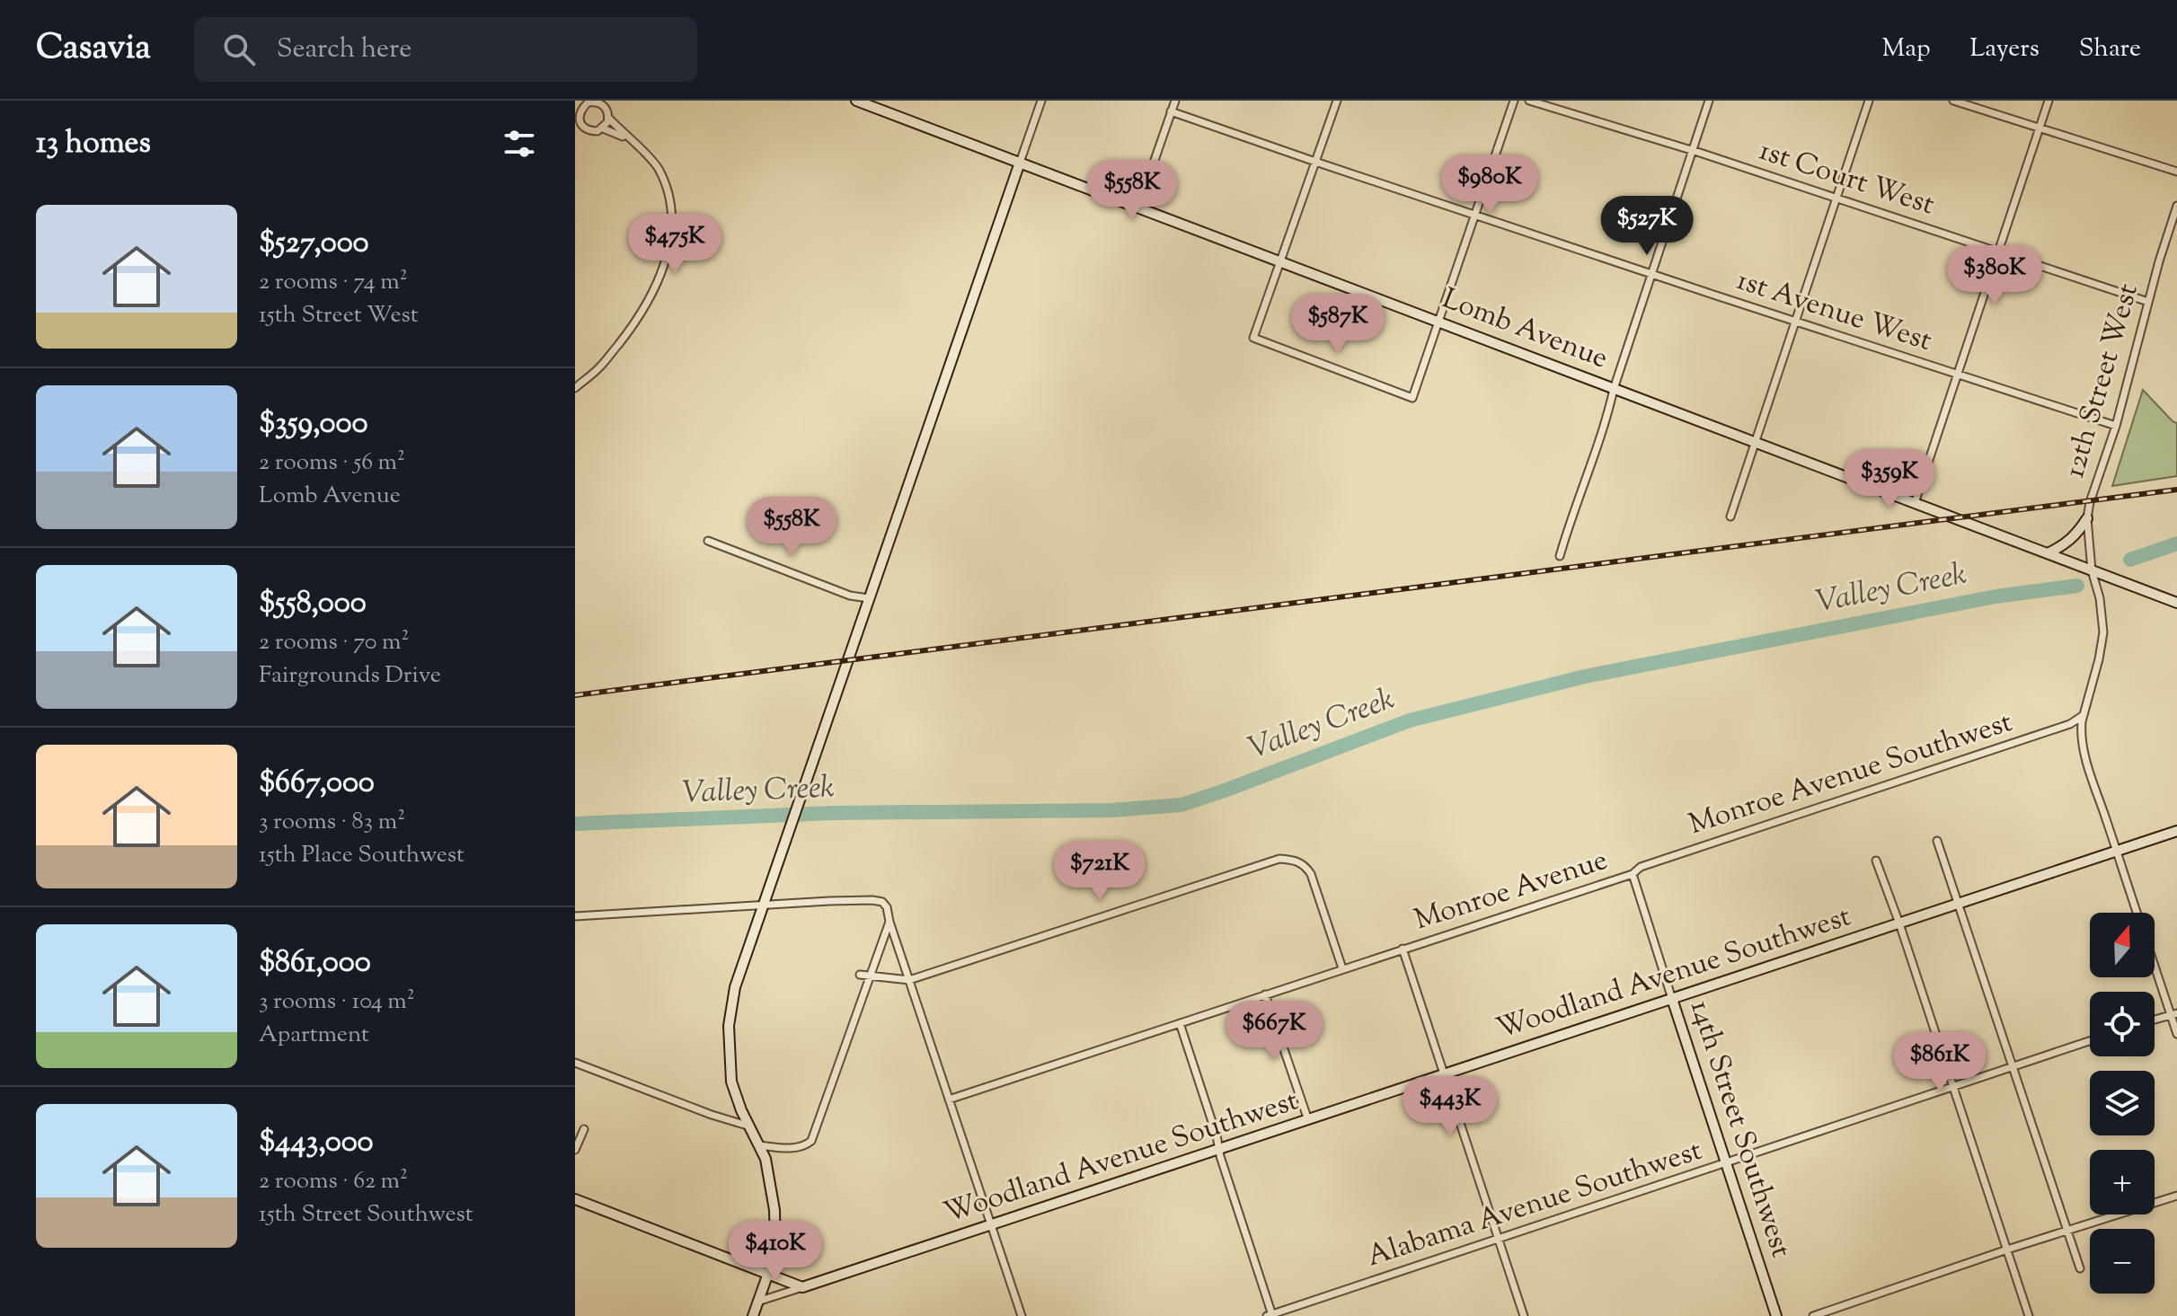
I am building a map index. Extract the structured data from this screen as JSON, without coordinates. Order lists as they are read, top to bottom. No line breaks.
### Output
{"streets":{"street":["1st Court West","1st Avenue West","Lomb Avenue","12th Street West","Monroe Avenue Southwest","Monroe Avenue","Woodland Avenue Southwest","14th Street Southwest","Alabama Avenue Southwest"]},"crossings":[["1st Court West","12th Street West"],["1st Avenue West","12th Street West"],["Lomb Avenue","12th Street West"],["12th Street West","Monroe Avenue Southwest"],["12th Street West","Woodland Avenue Southwest"],["Monroe Avenue Southwest","Monroe Avenue"],["Monroe Avenue Southwest","14th Street Southwest"],["Monroe Avenue","14th Street Southwest"],["Woodland Avenue Southwest","14th Street Southwest"],["14th Street Southwest","Alabama Avenue Southwest"]],"water":["Valley Creek"],"north":"top","page":{"header":"Casavia","search":"Search here","nav":["Map","Layers","Share"],"heading":"13 homes","price":["$980K","$558K","$527K","$475K","$380K","$587K","$359K","$558K","$721K","$667K","$861K","$443K","$410K"],"list":[{"name":"$527,000","note":"2 rooms · 74 m² · 15th Street West"},{"name":"$359,000","note":"2 rooms · 56 m² · Lomb Avenue"},{"name":"$558,000","note":"2 rooms · 70 m² · Fairgrounds Drive"},{"name":"$667,000","note":"3 rooms · 83 m² · 15th Place Southwest"},{"name":"$861,000","note":"3 rooms · 104 m² · Apartment"},{"name":"$443,000","note":"2 rooms · 62 m² · 15th Street Southwest"}],"map_buttons":["+","−"]}}
